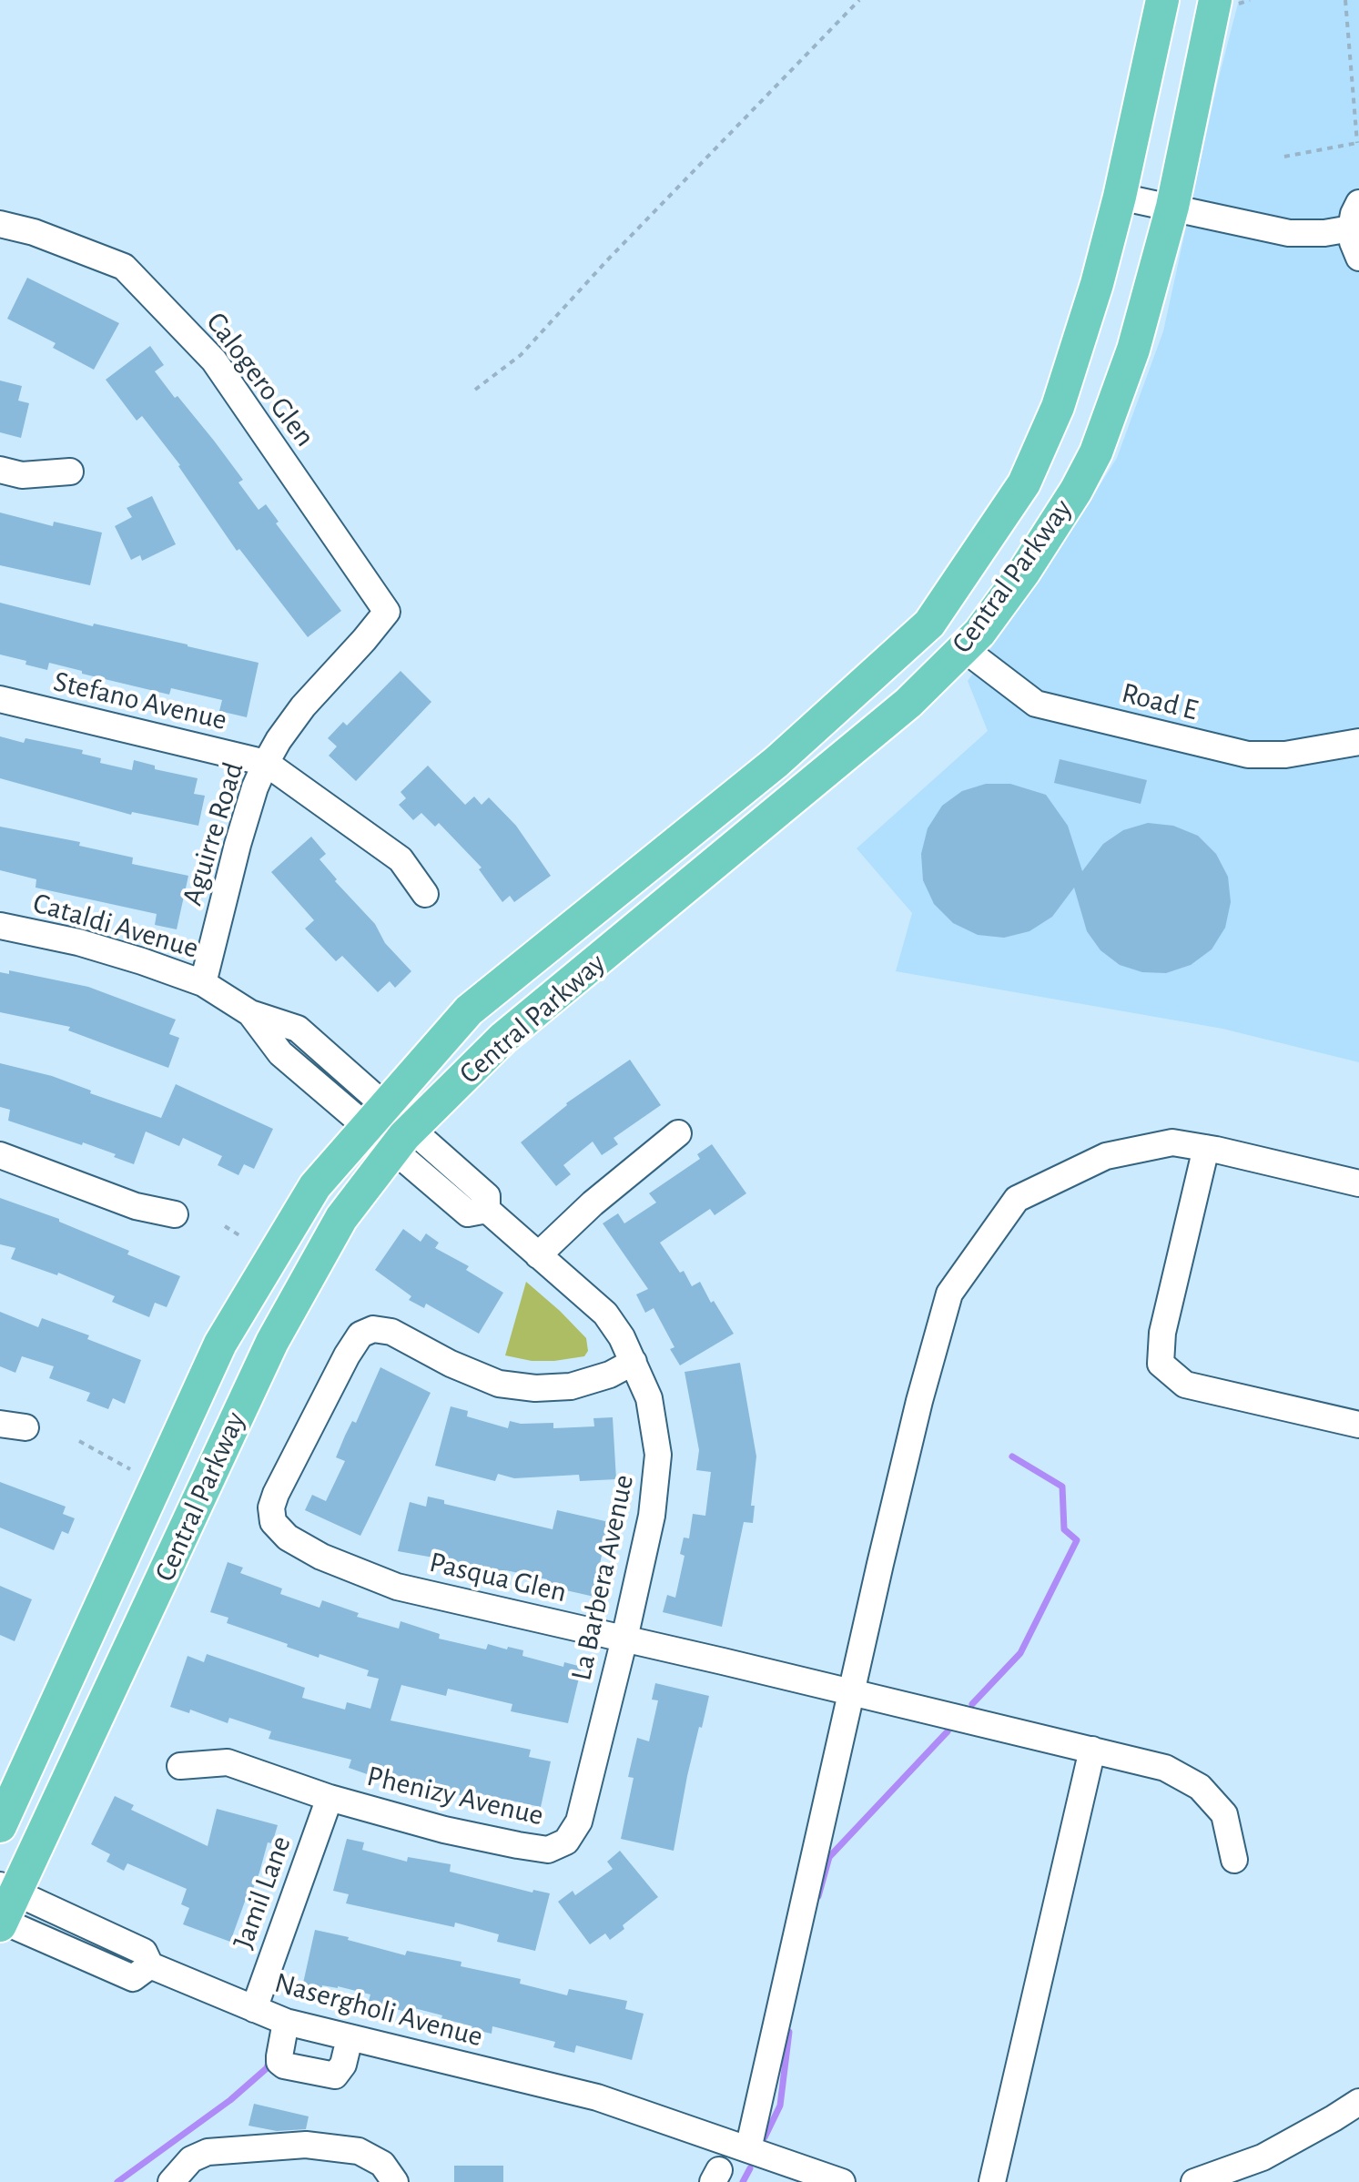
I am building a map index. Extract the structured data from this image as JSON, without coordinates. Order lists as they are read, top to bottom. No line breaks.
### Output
{"streets":{"main road":["Central Parkway"],"street":["Calogero Glen","Stefano Avenue","Road E","Aguirre Road","Cataldi Avenue","Pasqua Glen","La Barbera Avenue","Phenizy Avenue","Jamil Lane","Nasergholi Avenue"]},"crossings":[["Calogero Glen","Aguirre Road"],["Central Parkway","Road E"],["Central Parkway","Cataldi Avenue"],["Central Parkway","La Barbera Avenue"],["Central Parkway","Nasergholi Avenue"],["Stefano Avenue","Aguirre Road"],["Aguirre Road","Cataldi Avenue"],["Cataldi Avenue","La Barbera Avenue"],["Pasqua Glen","La Barbera Avenue"],["La Barbera Avenue","Phenizy Avenue"],["Phenizy Avenue","Jamil Lane"],["Jamil Lane","Nasergholi Avenue"]]}
